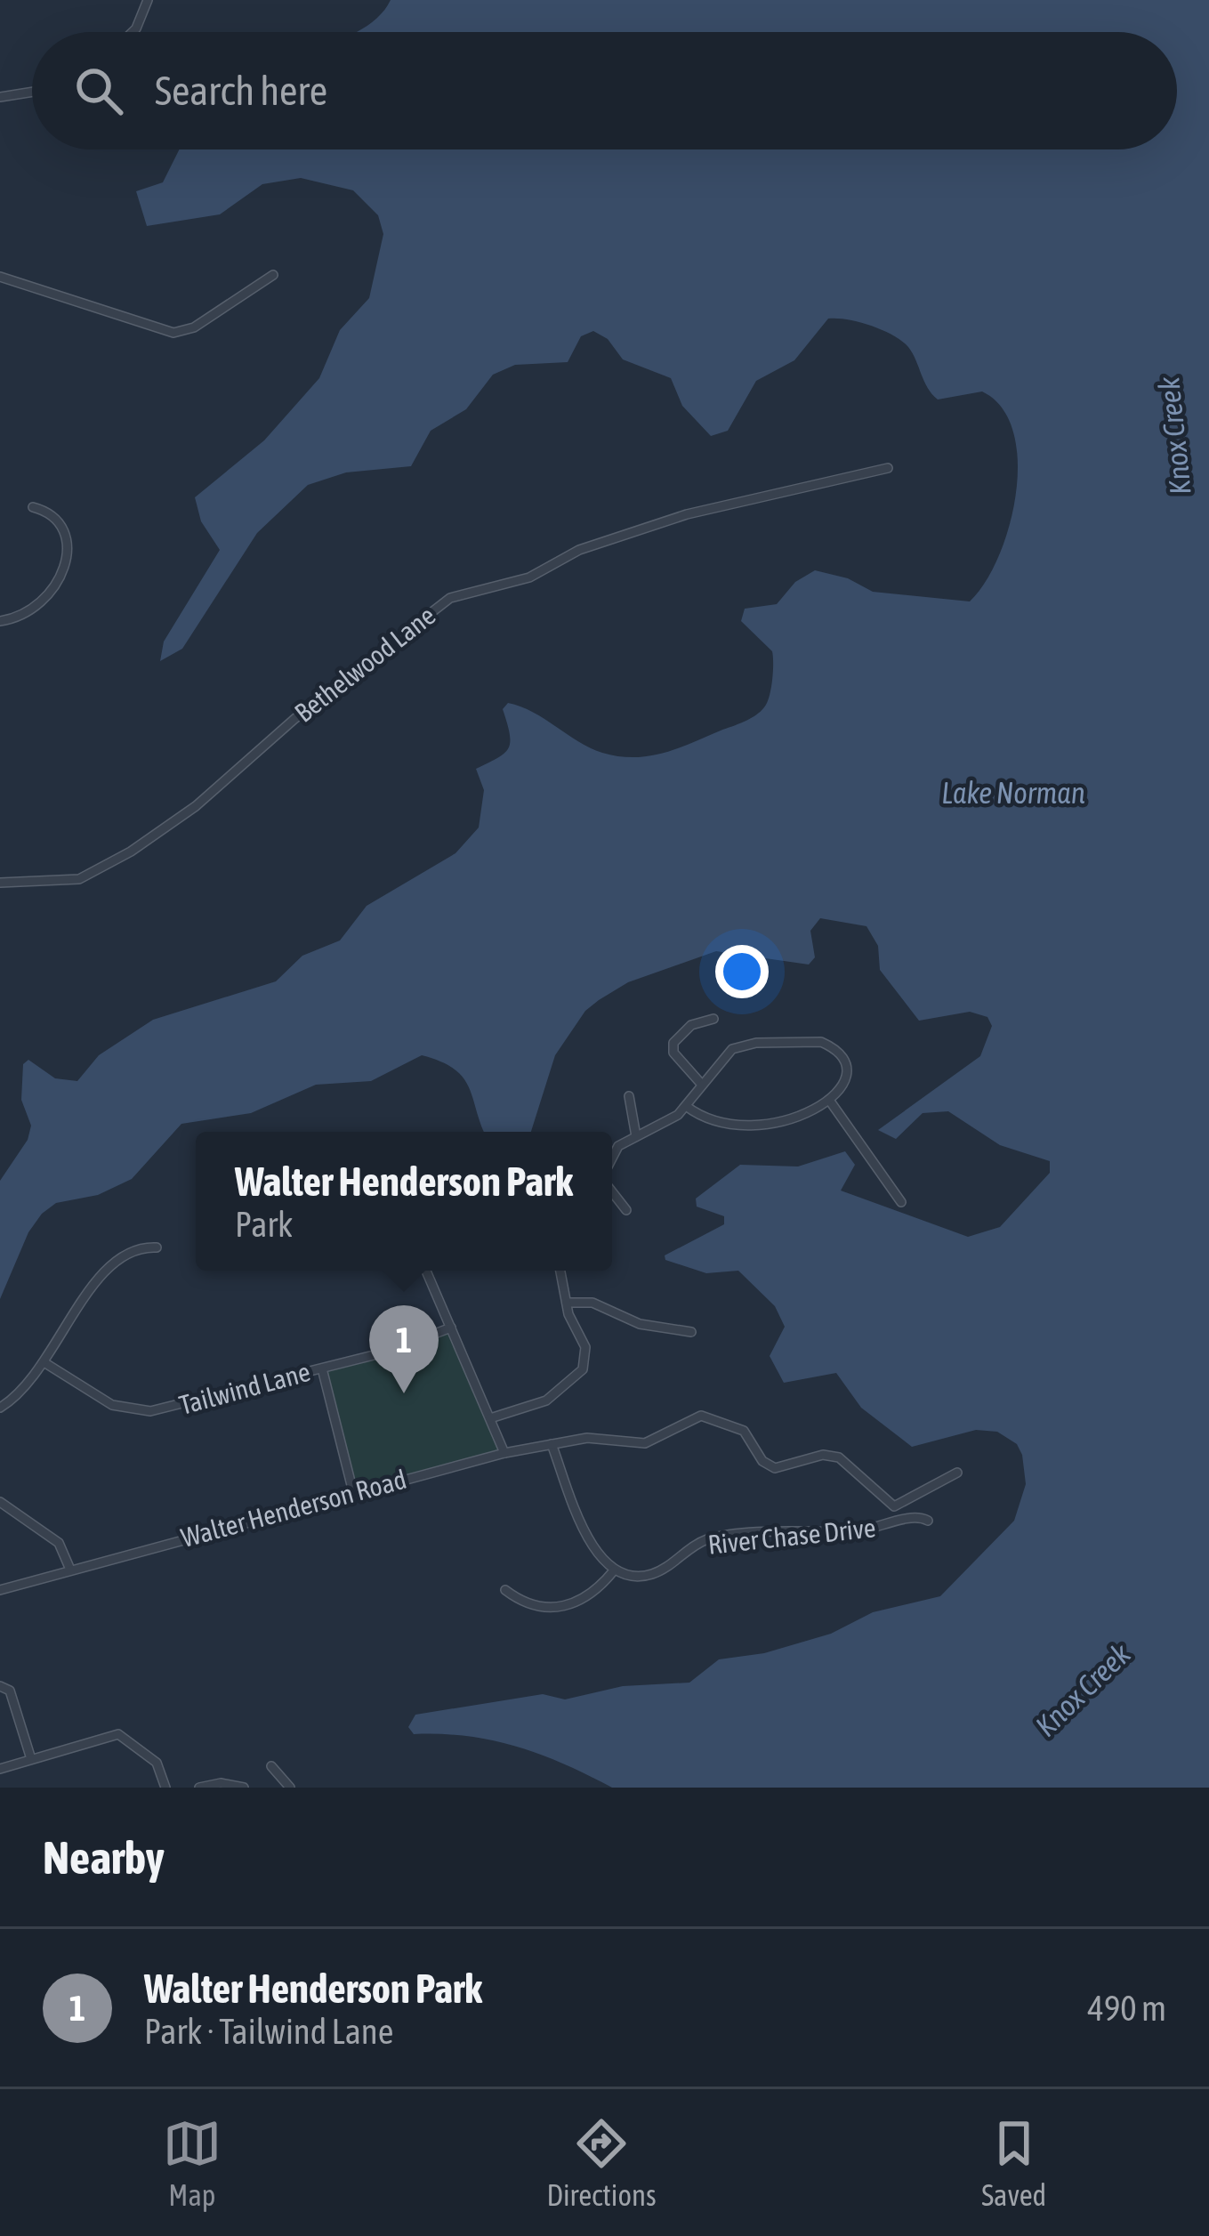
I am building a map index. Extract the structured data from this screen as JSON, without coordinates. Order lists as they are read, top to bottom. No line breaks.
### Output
{"streets":{"street":["Bethelwood Lane","Tailwind Lane","Walter Henderson Road","River Chase Drive"]},"water":["Knox Creek","Lake Norman"],"page":{"search":"Search here","popup":["Walter Henderson Park","Park"],"pins":"1","heading":"Nearby","list":[{"mark":"1","name":"Walter Henderson Park","note":"Park · Tailwind Lane","value":"490 m"}],"nav":["Map","Directions","Saved"]}}
